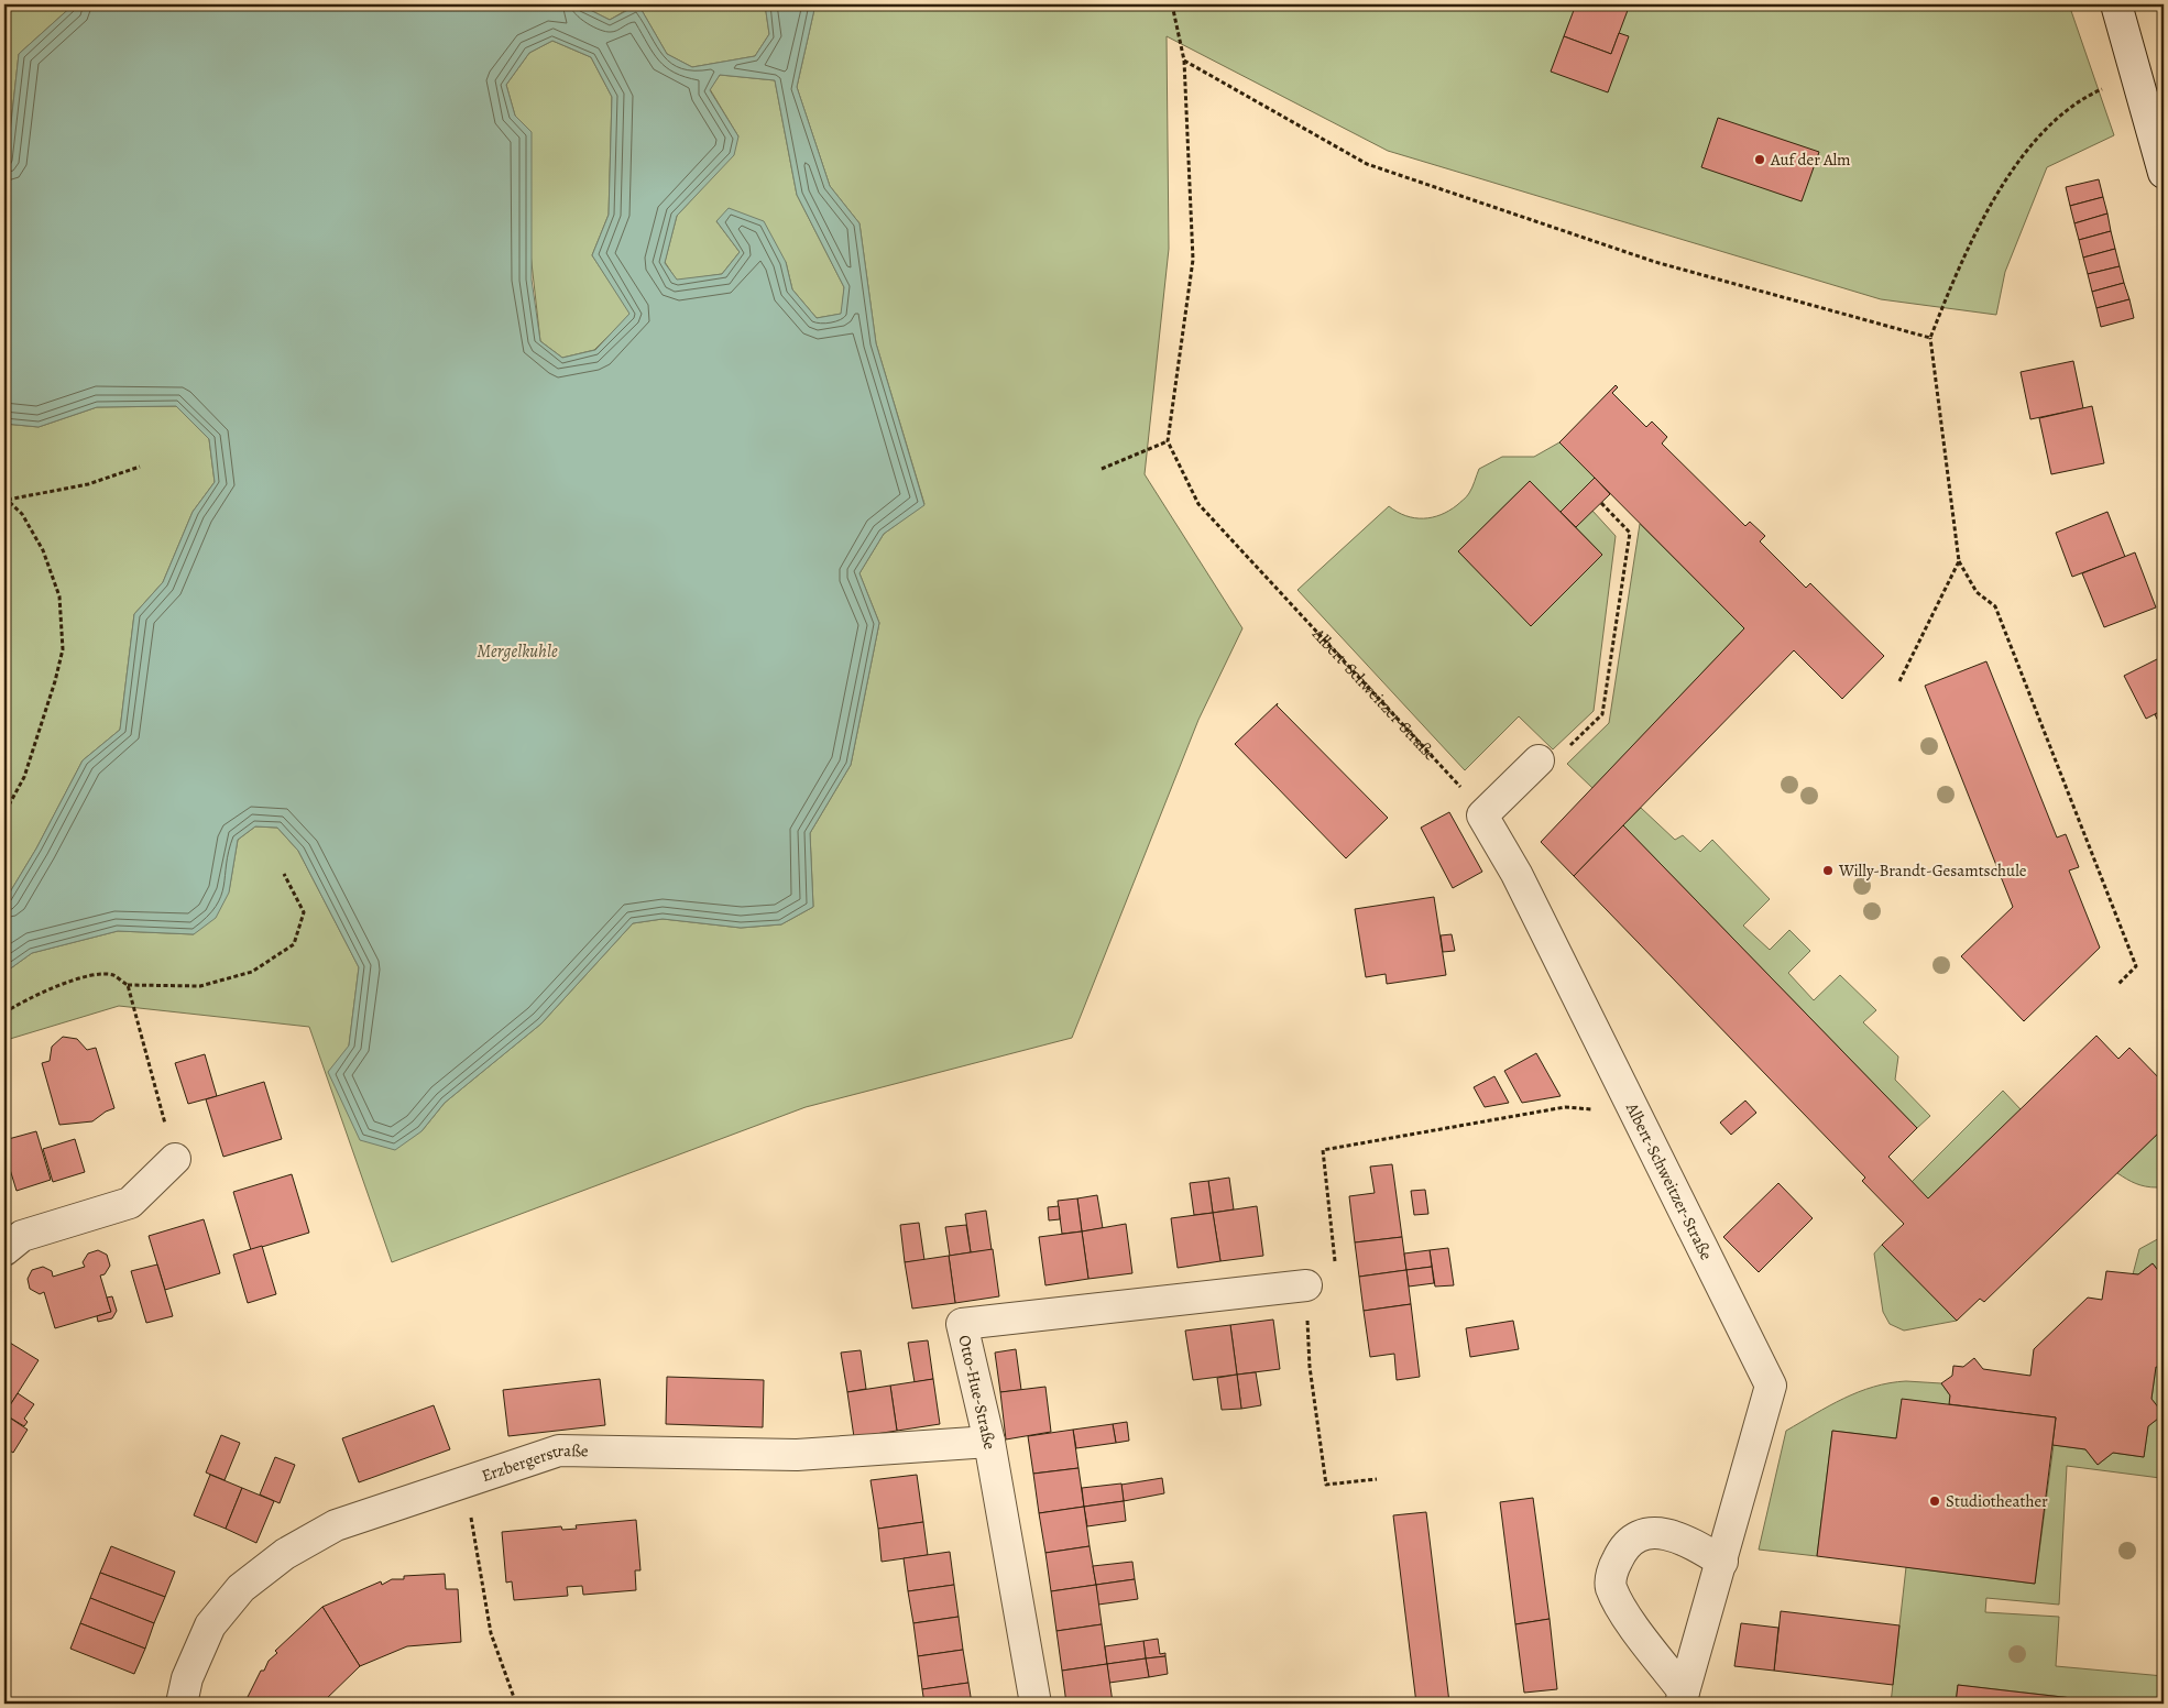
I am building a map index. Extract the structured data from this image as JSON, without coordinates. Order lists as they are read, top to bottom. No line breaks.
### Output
{"streets":{"street":["Albert-Schweitzer-Straße","Otto-Hue-Straße","Erzbergerstraße"]},"crossings":[["Otto-Hue-Straße","Erzbergerstraße"]],"water":["Mergelkuhle"],"places":["Auf der Alm","Willy-Brandt-Gesamtschule","Studiotheather"]}
